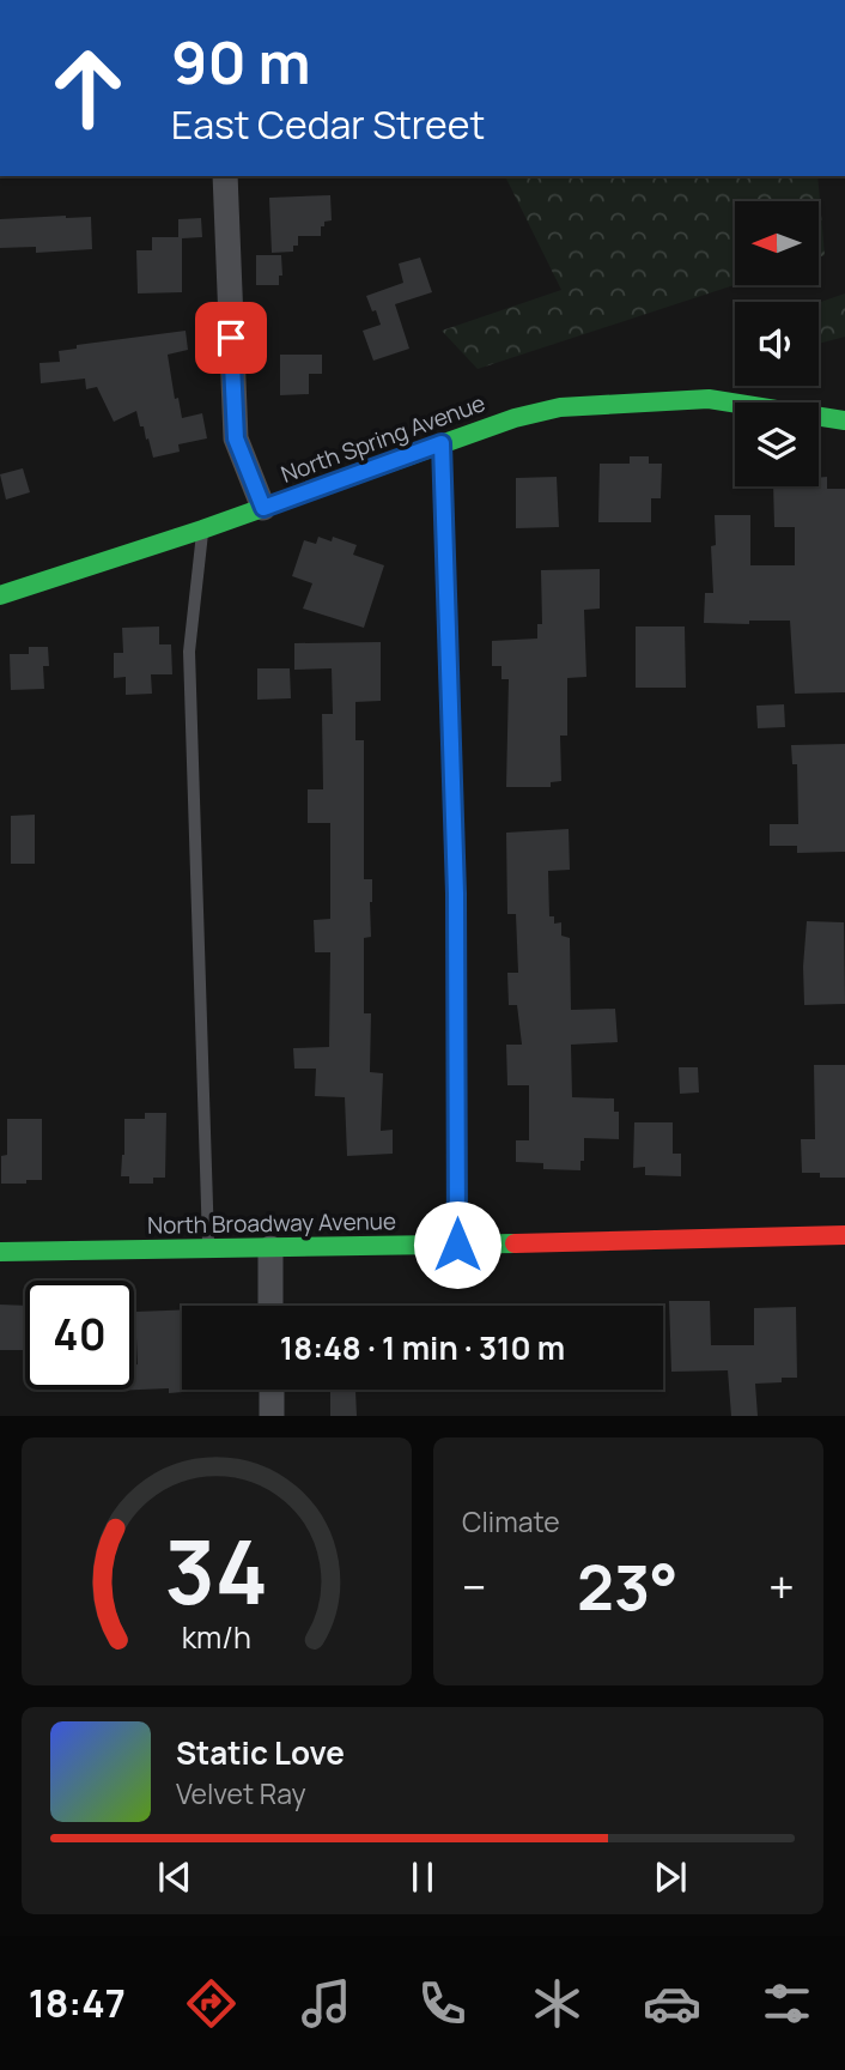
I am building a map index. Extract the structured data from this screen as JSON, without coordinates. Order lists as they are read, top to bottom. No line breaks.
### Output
{"streets":{"street":["North Spring Avenue","North Broadway Avenue"]},"north":"left","page":{"turn":["90 m","East Cedar Street"],"limit":"40","trip":"18:48 · 1 min · 310 m","tile":"Climate","heat":["−","23°","+"],"song":["Static Love","Velvet Ray"],"tabs":"18:47","gauge":["34","km/h"]}}
